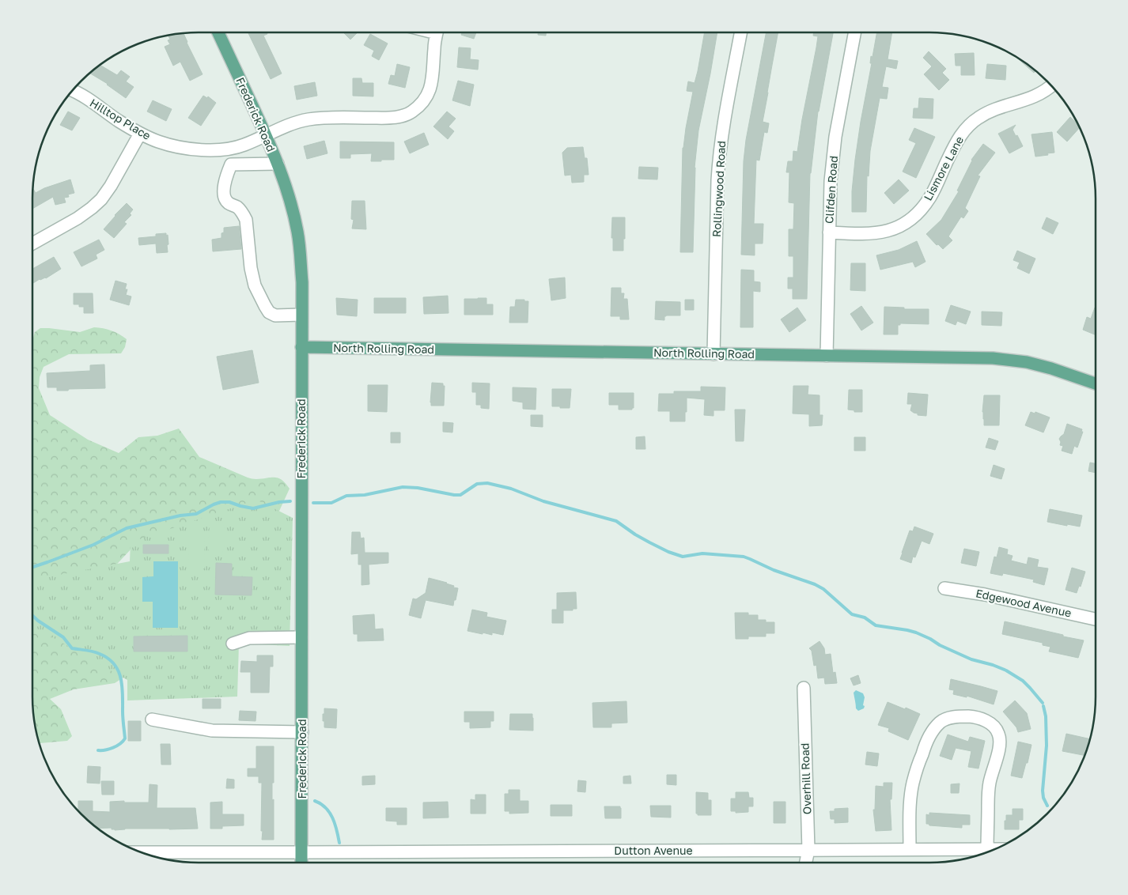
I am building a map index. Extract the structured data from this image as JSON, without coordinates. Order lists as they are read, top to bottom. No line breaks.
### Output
{"streets":{"main road":["Frederick Road","North Rolling Road"],"street":["Hilltop Place","Lismore Lane","Rollingwood Road","Clifden Road","Edgewood Avenue","Overhill Road","Dutton Avenue"]},"crossings":[["Frederick Road","Hilltop Place"],["Frederick Road","North Rolling Road"],["Frederick Road","Dutton Avenue"],["Lismore Lane","Clifden Road"],["Rollingwood Road","North Rolling Road"],["Clifden Road","North Rolling Road"],["Overhill Road","Dutton Avenue"]]}
